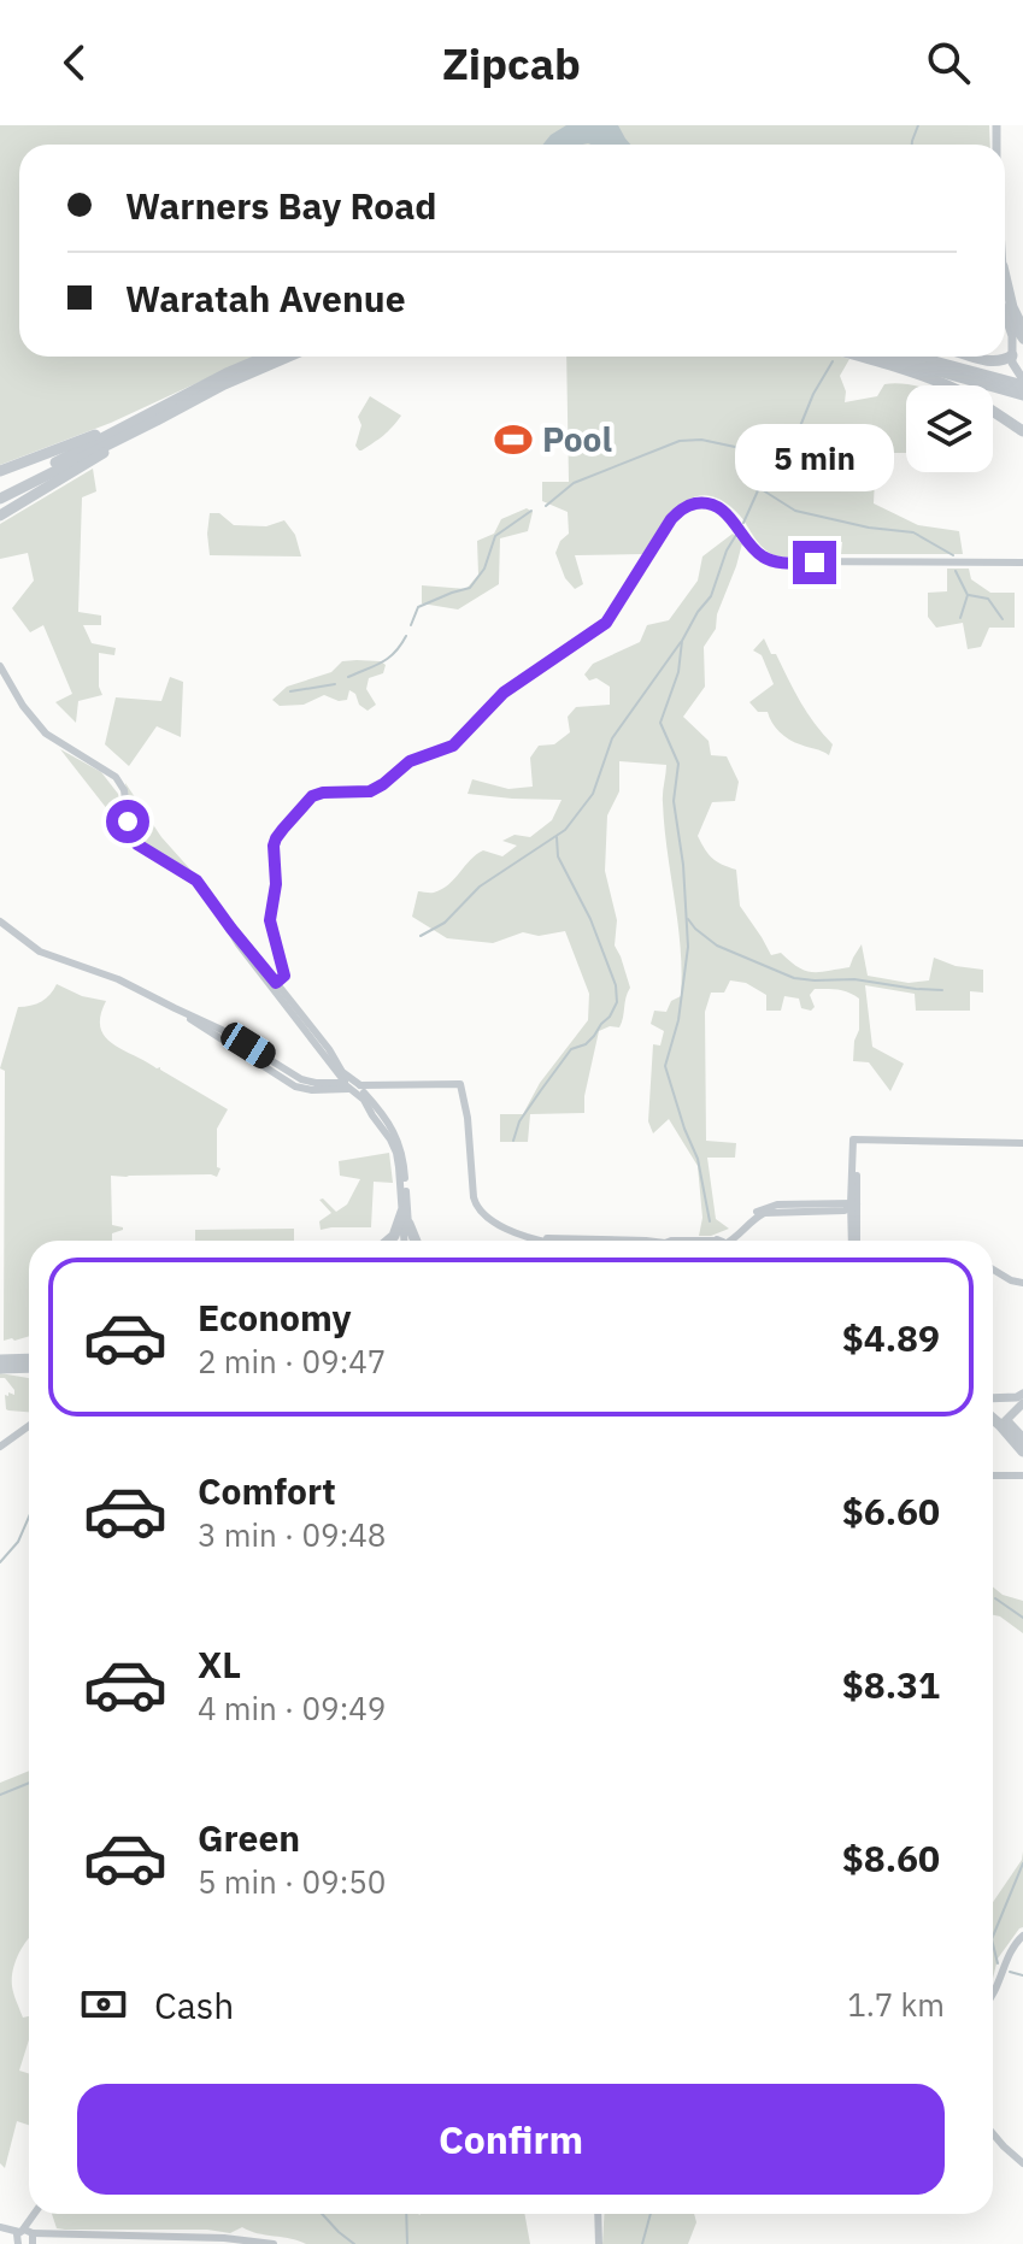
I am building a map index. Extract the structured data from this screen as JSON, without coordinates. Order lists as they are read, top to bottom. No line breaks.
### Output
{"places":{"sports":["Pool"]},"page":{"header":"Zipcab","banner":["Warners Bay Road","Waratah Avenue"],"bubble":"5 min","list":[{"name":"Economy","note":"2 min · 09:47","value":"$4.89"},{"name":"Comfort","note":"3 min · 09:48","value":"$6.60"},{"name":"XL","note":"4 min · 09:49","value":"$8.31"},{"name":"Green","note":"5 min · 09:50","value":"$8.60"}],"pay":["Cash","1.7 km"],"buttons":"Confirm"}}
